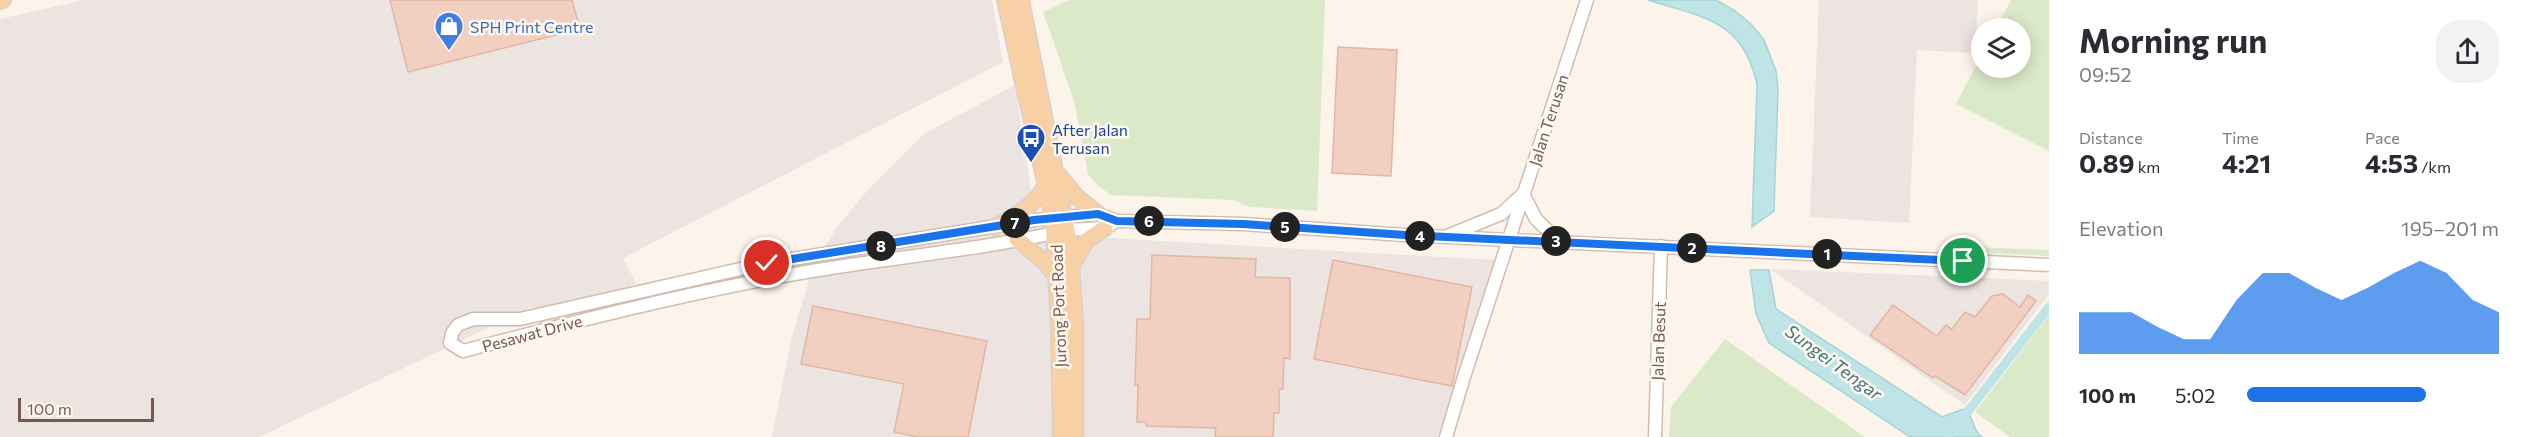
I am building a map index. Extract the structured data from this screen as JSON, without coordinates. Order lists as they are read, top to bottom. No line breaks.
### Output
{"streets":{"main road":["Jurong Port Road"],"street":["Jalan Terusan","Pesawat Drive","Jalan Besut"]},"crossings":[["Jurong Port Road","Pesawat Drive"]],"water":["Sungei Tengar"],"places":{"shop":["SPH Print Centre"],"bus stop":["After Jalan Terusan"]},"scale_bar":"100 m","page":{"heading":["Morning run","09:52"],"stats":[["Distance","0.89 km"],["Time","4:21"],["Pace","4:53 /km"]],"chart":["Elevation","195–201 m"],"pins":["6","7","5","4","3","8","2","1"],"list":[{"name":"100 m","note":"5:02"}],"scale":"100 m"}}
